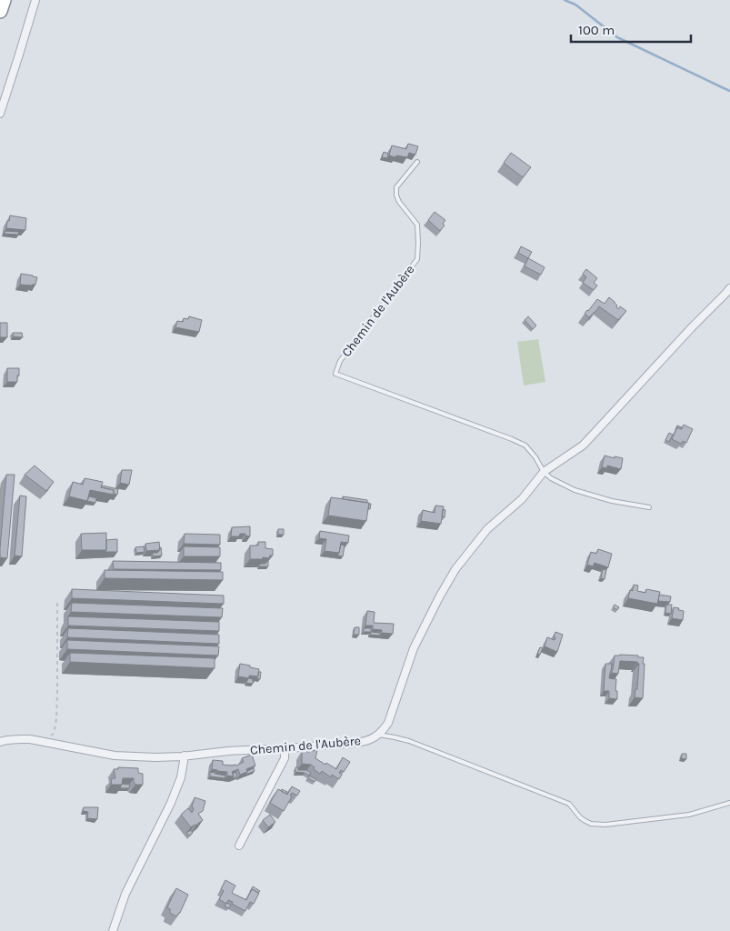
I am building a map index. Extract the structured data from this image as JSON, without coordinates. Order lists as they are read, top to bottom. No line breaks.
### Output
{"streets":{"street":["Chemin de l'Aubère"]},"scale_bar":"100 m"}
